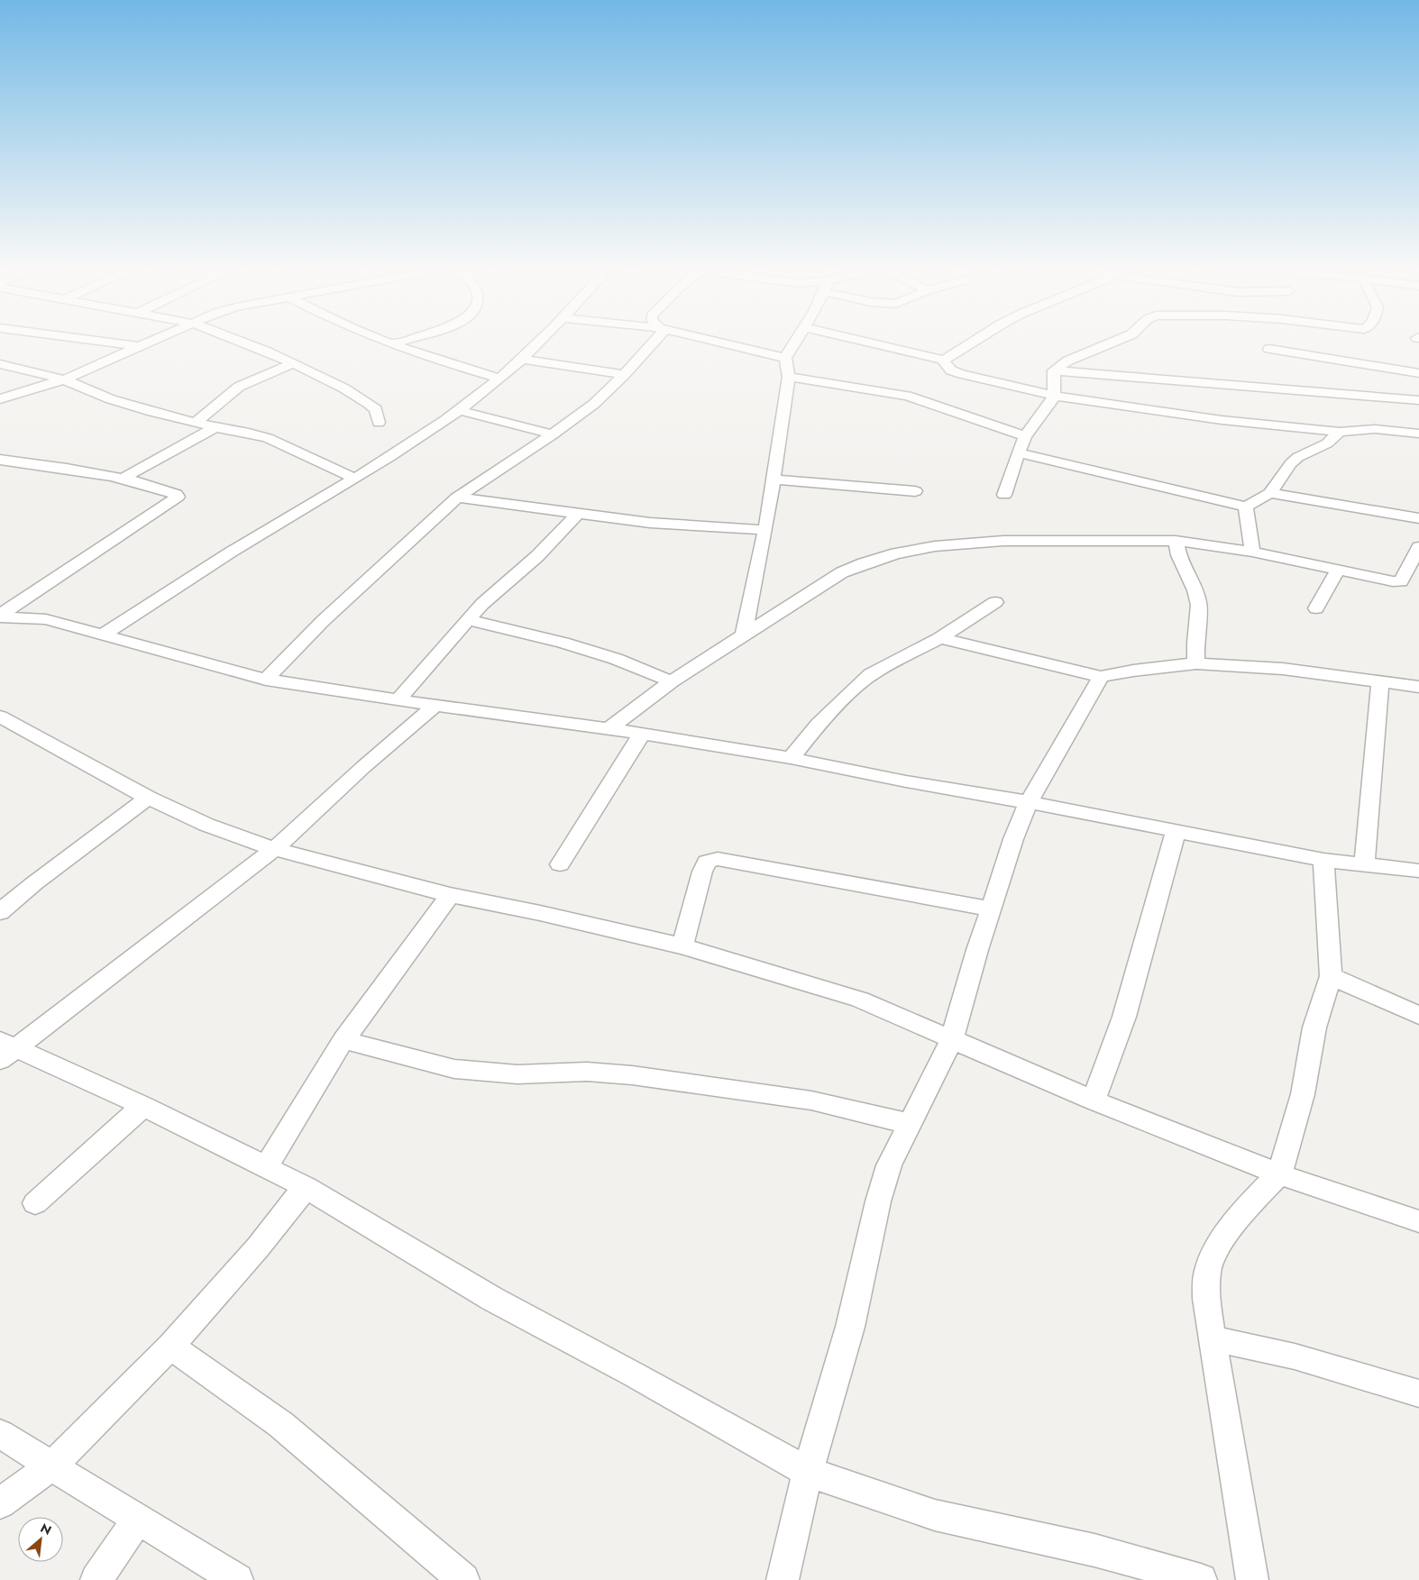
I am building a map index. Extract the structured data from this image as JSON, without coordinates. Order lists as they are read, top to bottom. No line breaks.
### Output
{"north":"top right"}
